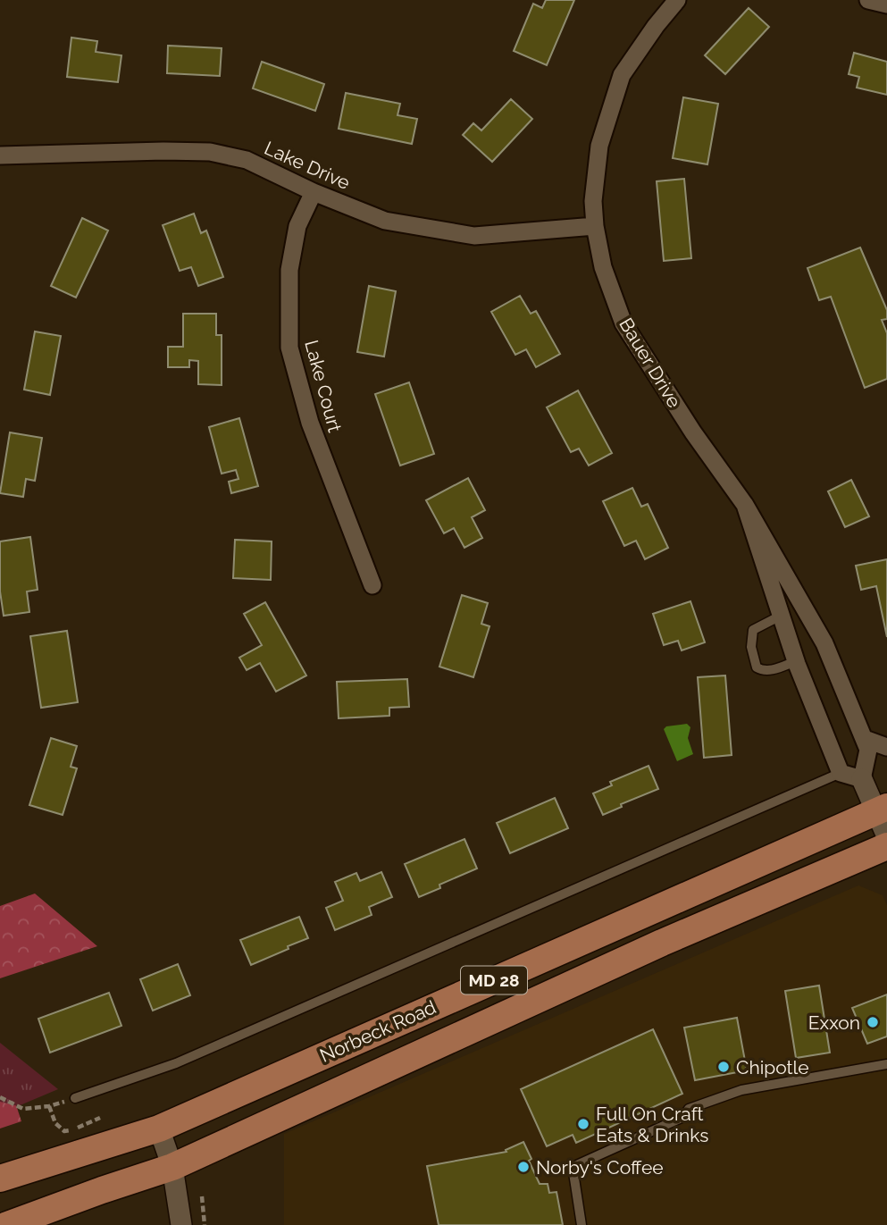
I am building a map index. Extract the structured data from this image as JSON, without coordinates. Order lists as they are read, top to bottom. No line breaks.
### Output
{"streets":{"main road":["MD 28","Norbeck Road"],"street":["Lake Drive","Bauer Drive","Lake Court"]},"crossings":[["Lake Drive","Bauer Drive"],["Lake Drive","Lake Court"]],"places":["Exxon","Chipotle","Full On Craft Eats & Drinks","Norby's Coffee"]}
